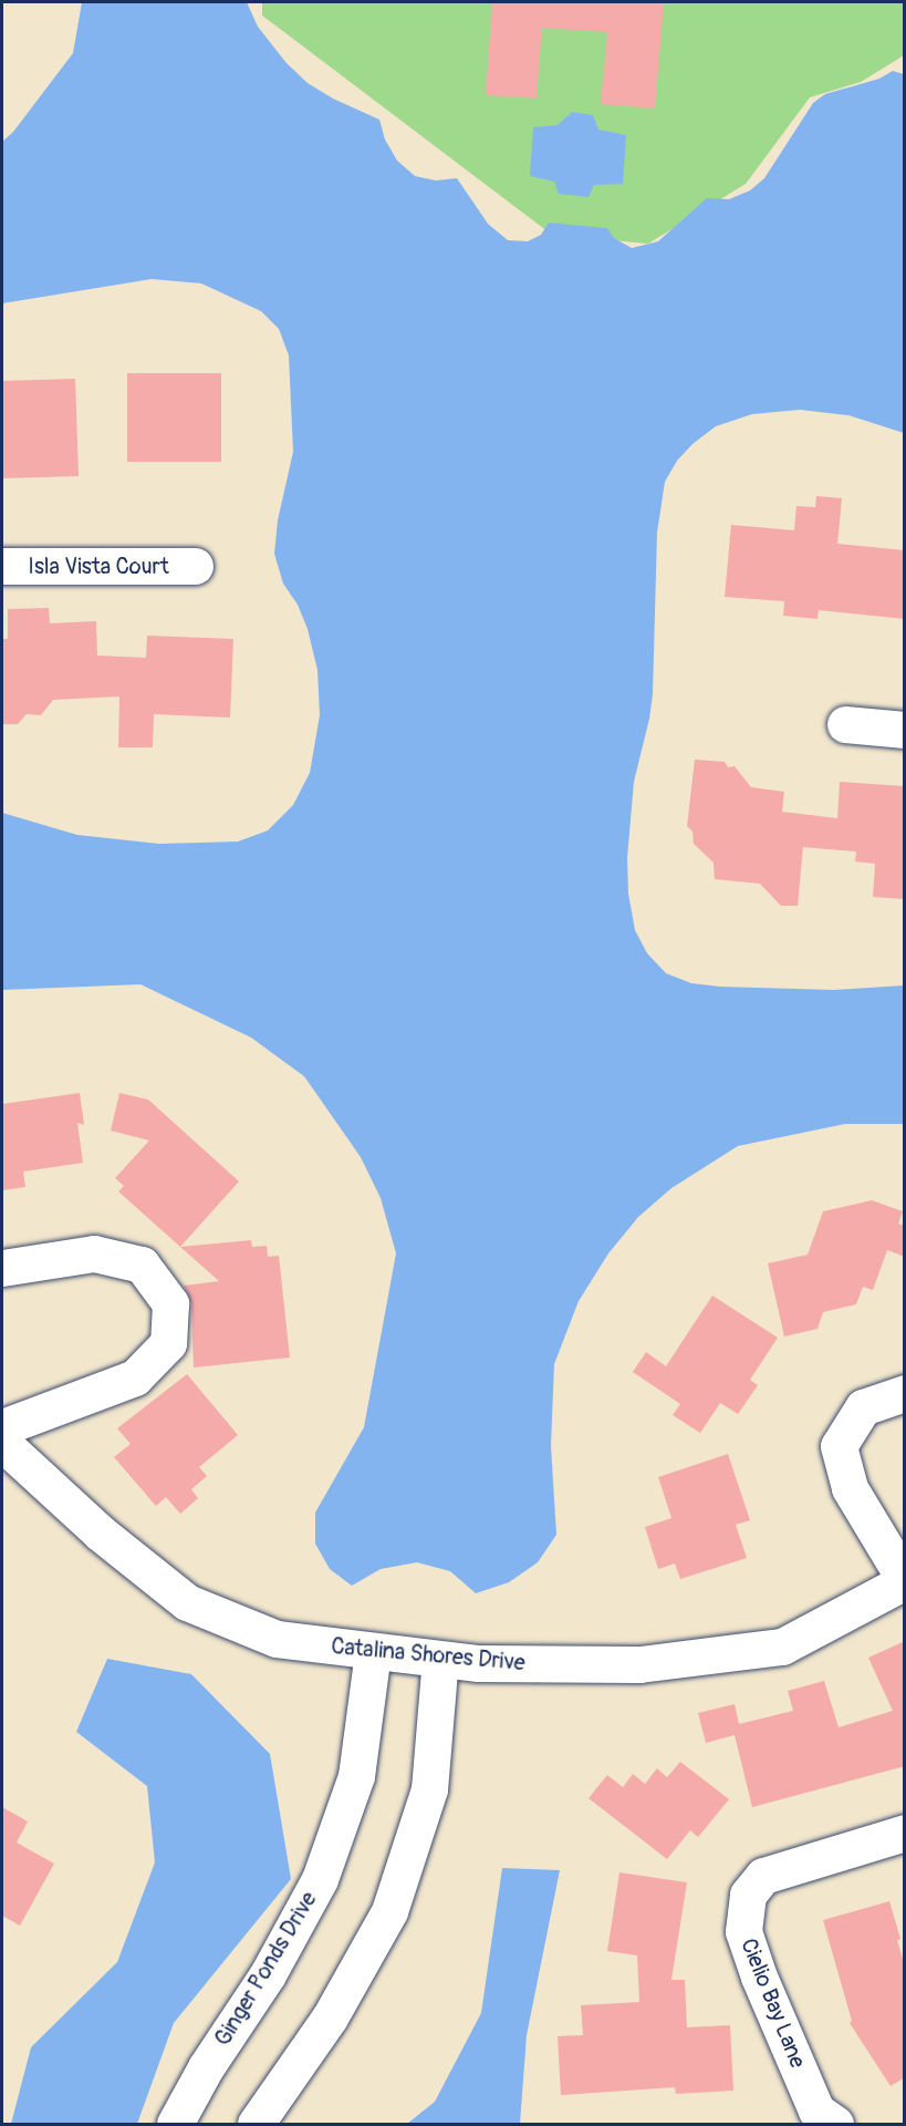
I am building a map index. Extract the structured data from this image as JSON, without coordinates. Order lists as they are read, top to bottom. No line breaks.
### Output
{"streets":{"street":["Isla Vista Court","Catalina Shores Drive","Ginger Ponds Drive","Cielio Bay Lane"]},"crossings":[["Catalina Shores Drive","Ginger Ponds Drive"]]}
